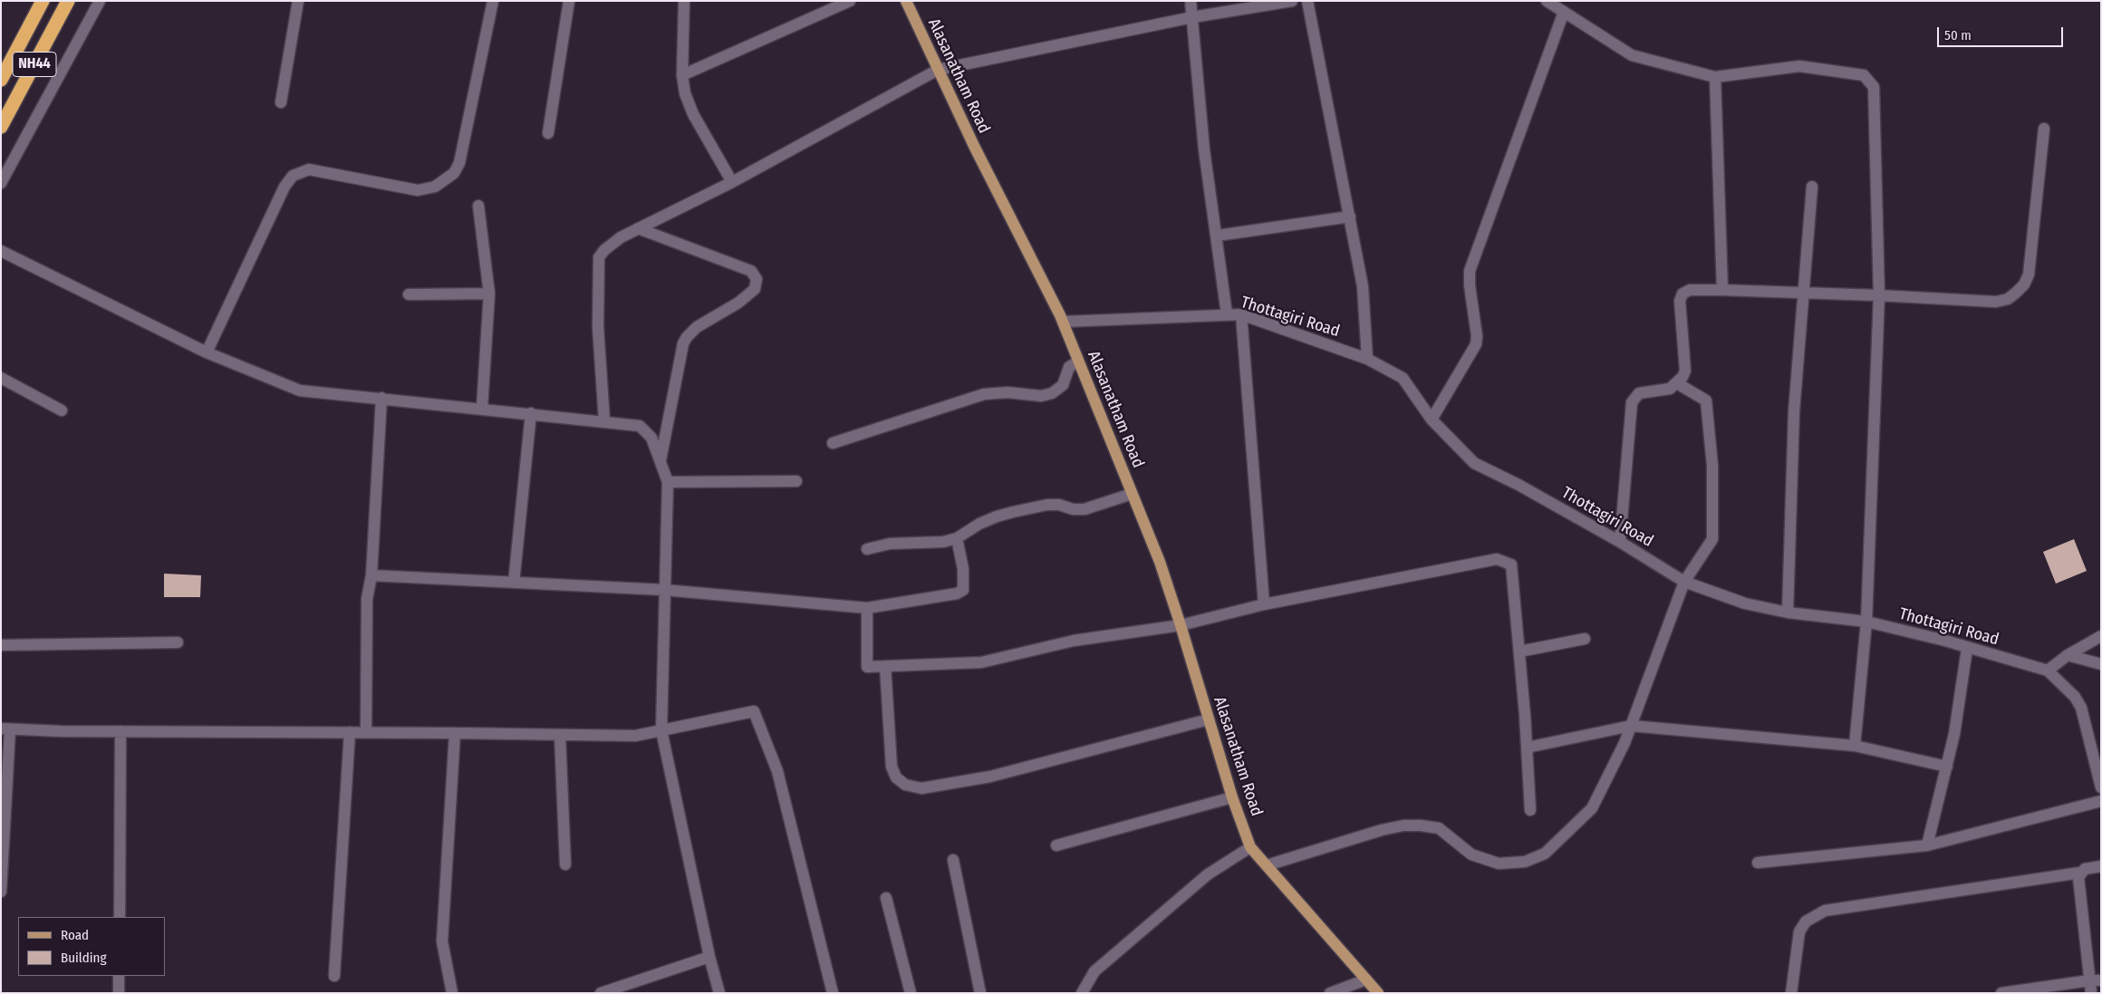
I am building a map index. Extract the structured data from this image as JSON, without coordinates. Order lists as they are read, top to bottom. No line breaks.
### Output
{"streets":{"highway":["NH44"],"main road":["Alasanatham Road"],"street":["Thottagiri Road"]},"crossings":[["Alasanatham Road","Thottagiri Road"]],"legend":["Road","Building"],"scale_bar":"50 m"}
